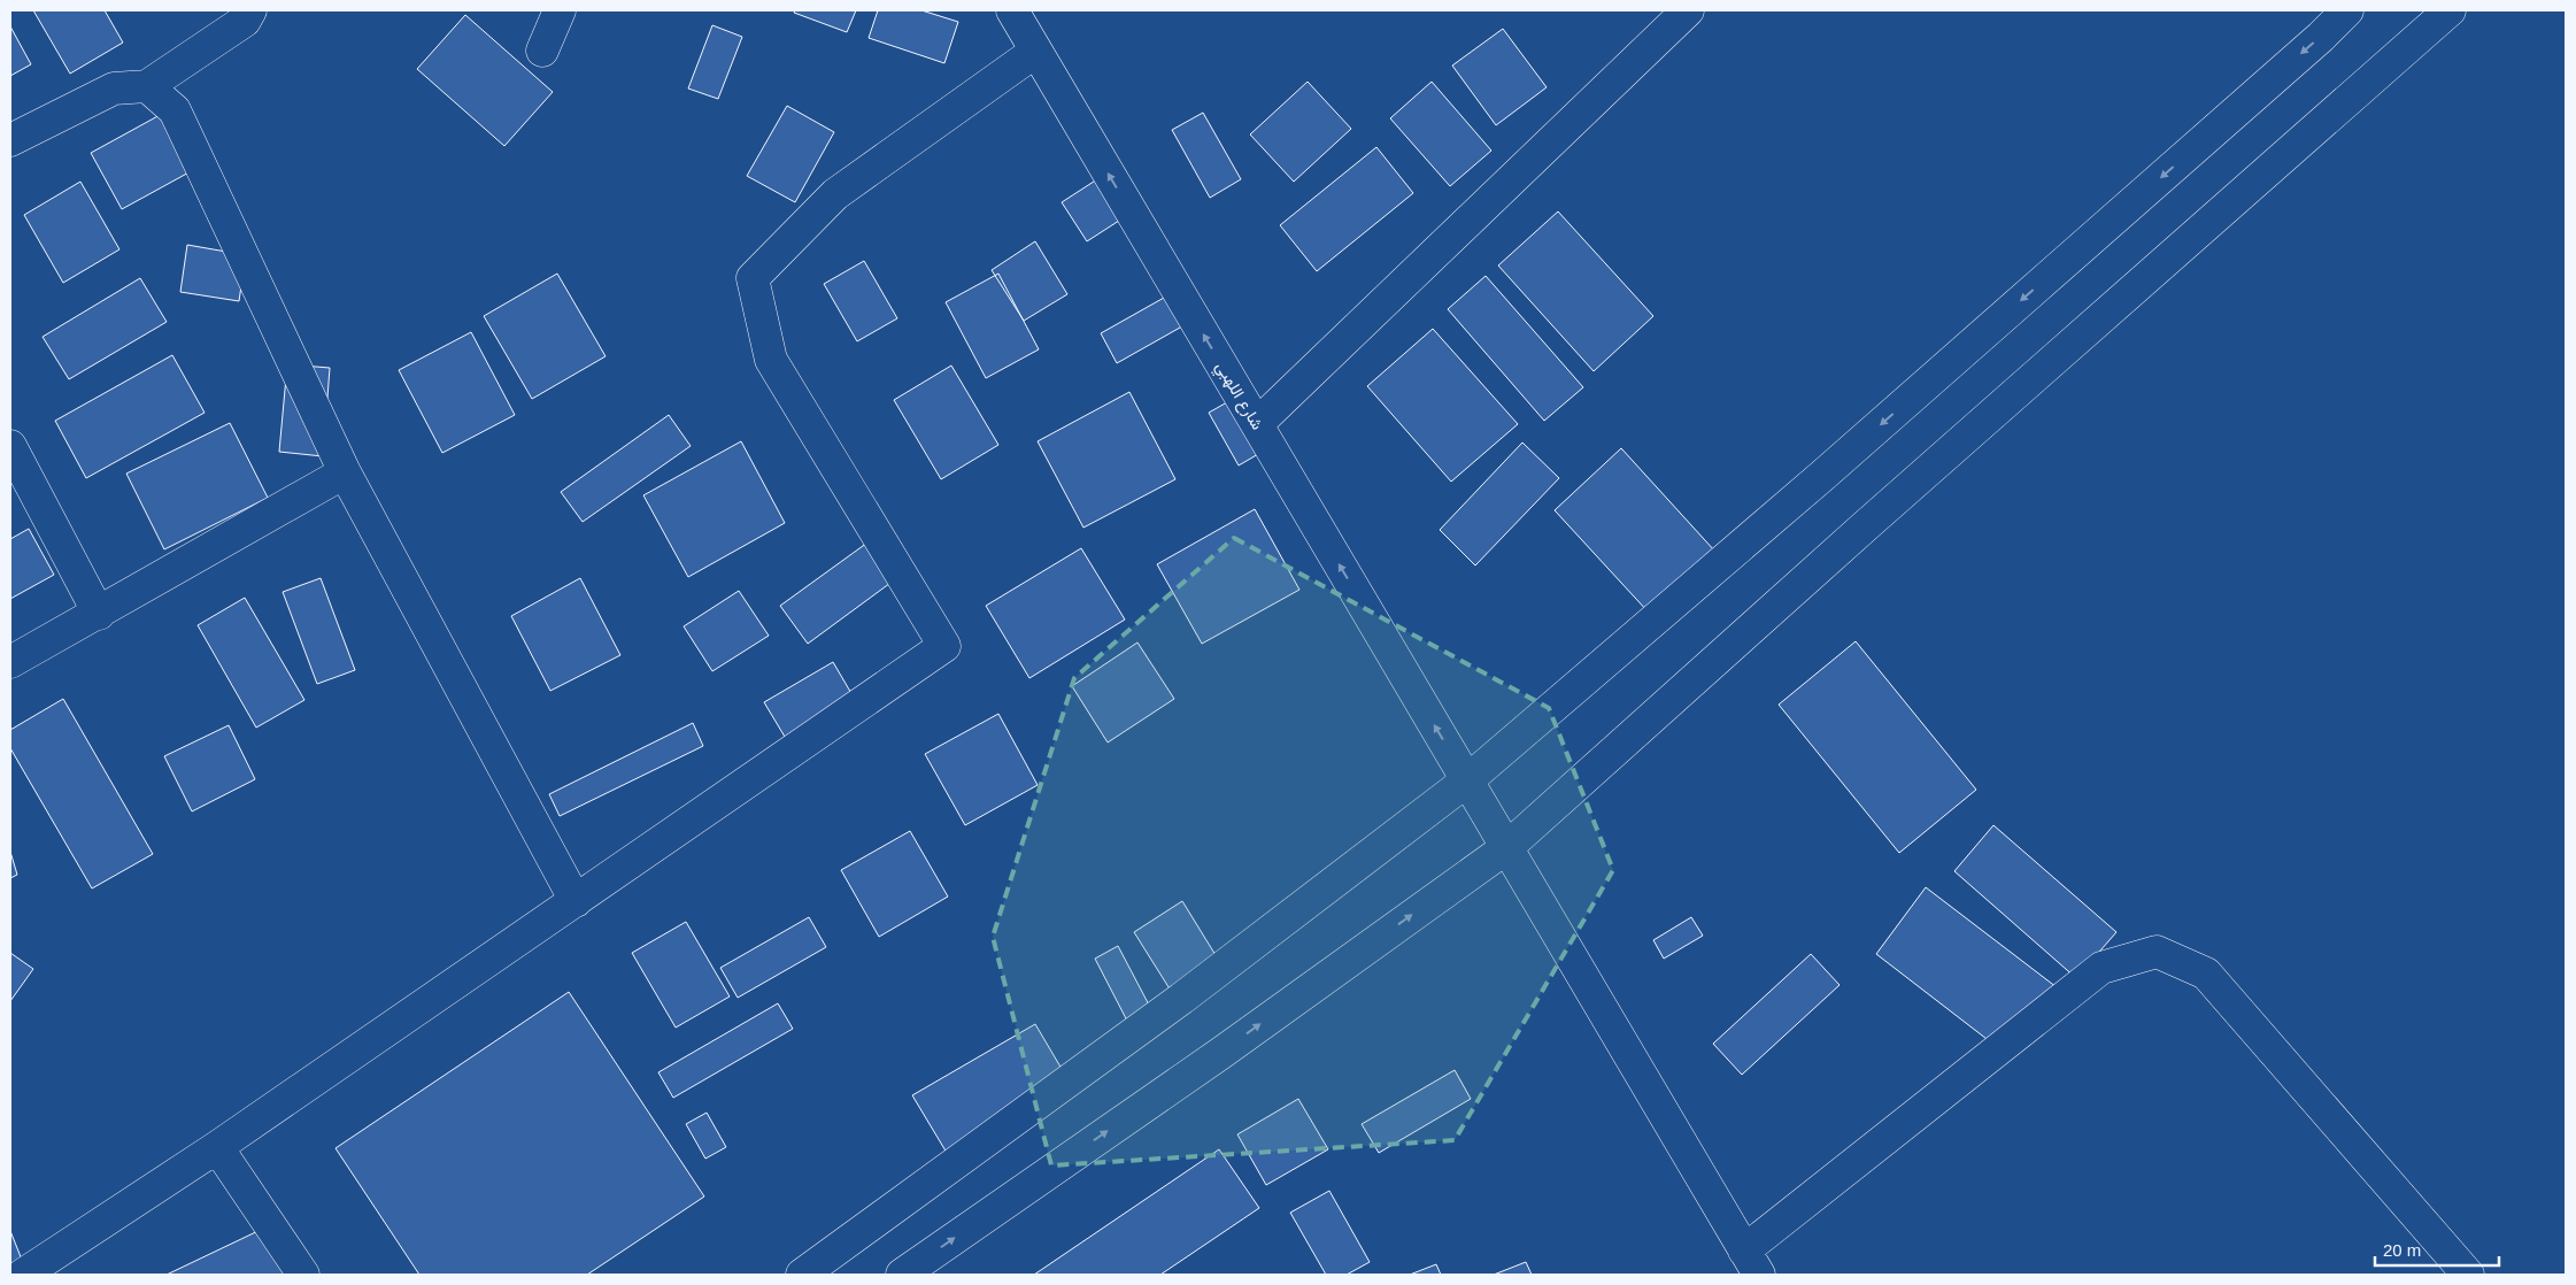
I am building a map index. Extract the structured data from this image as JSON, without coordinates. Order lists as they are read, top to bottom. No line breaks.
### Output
{"streets":{"street":["شارع اللهبي"]},"one_way":["شارع اللهبي"],"scale_bar":"20 m"}
